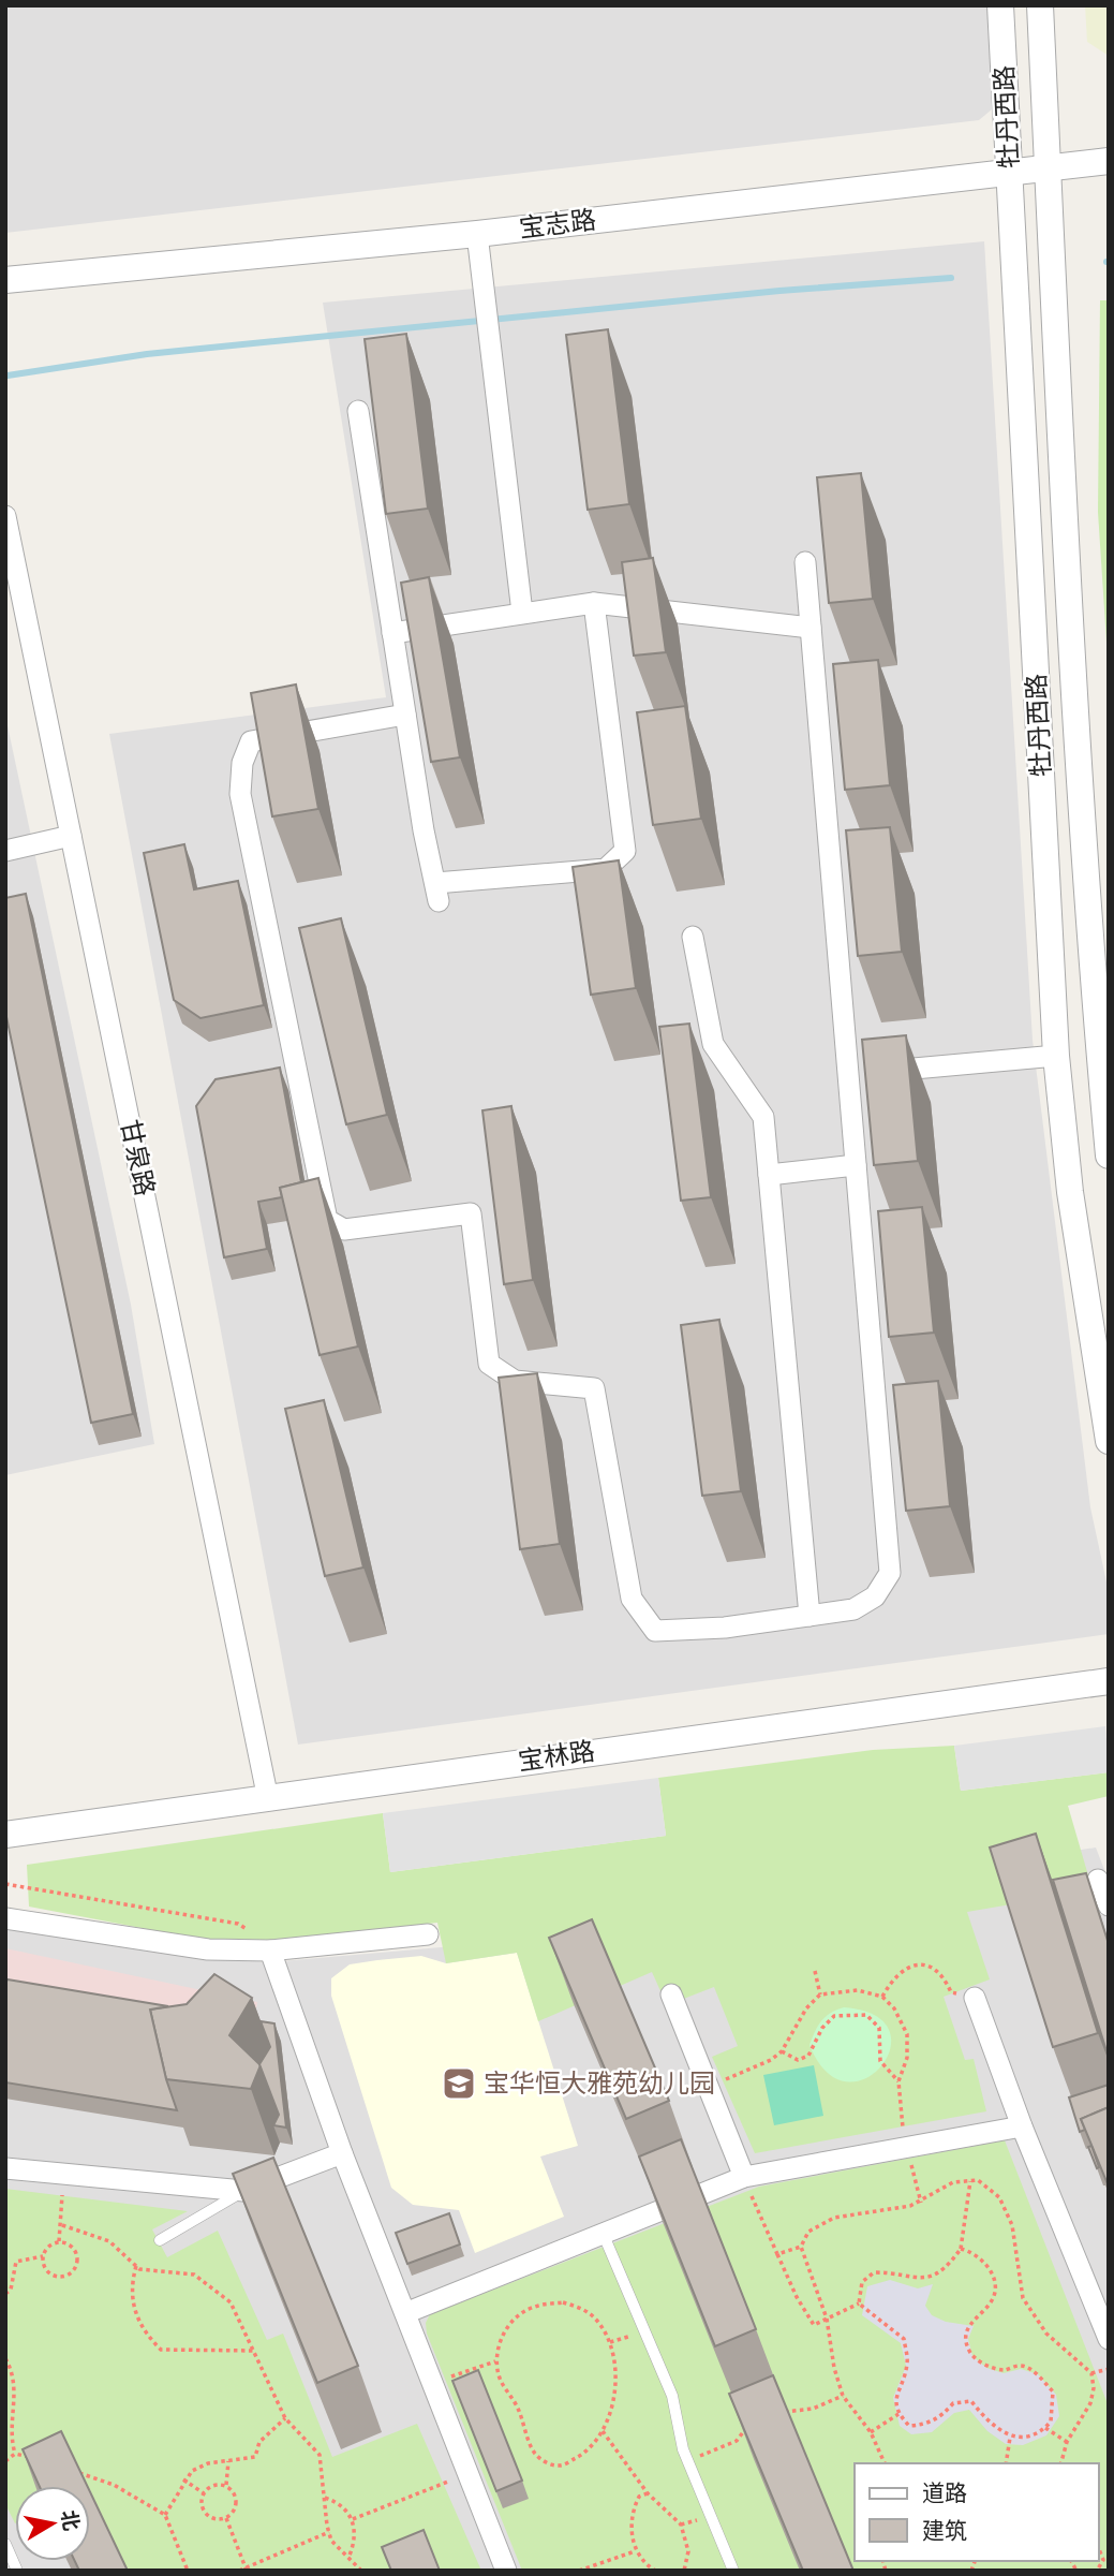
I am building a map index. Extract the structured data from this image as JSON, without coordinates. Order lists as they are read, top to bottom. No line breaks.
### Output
{"streets":{"street":["牡丹西路","宝志路","甘泉路","宝林路"]},"crossings":[["牡丹西路","宝志路"],["甘泉路","宝林路"]],"places":{"school or university":["宝华恒大雅苑幼儿园"]},"legend":["道路","建筑"],"north":"right"}
